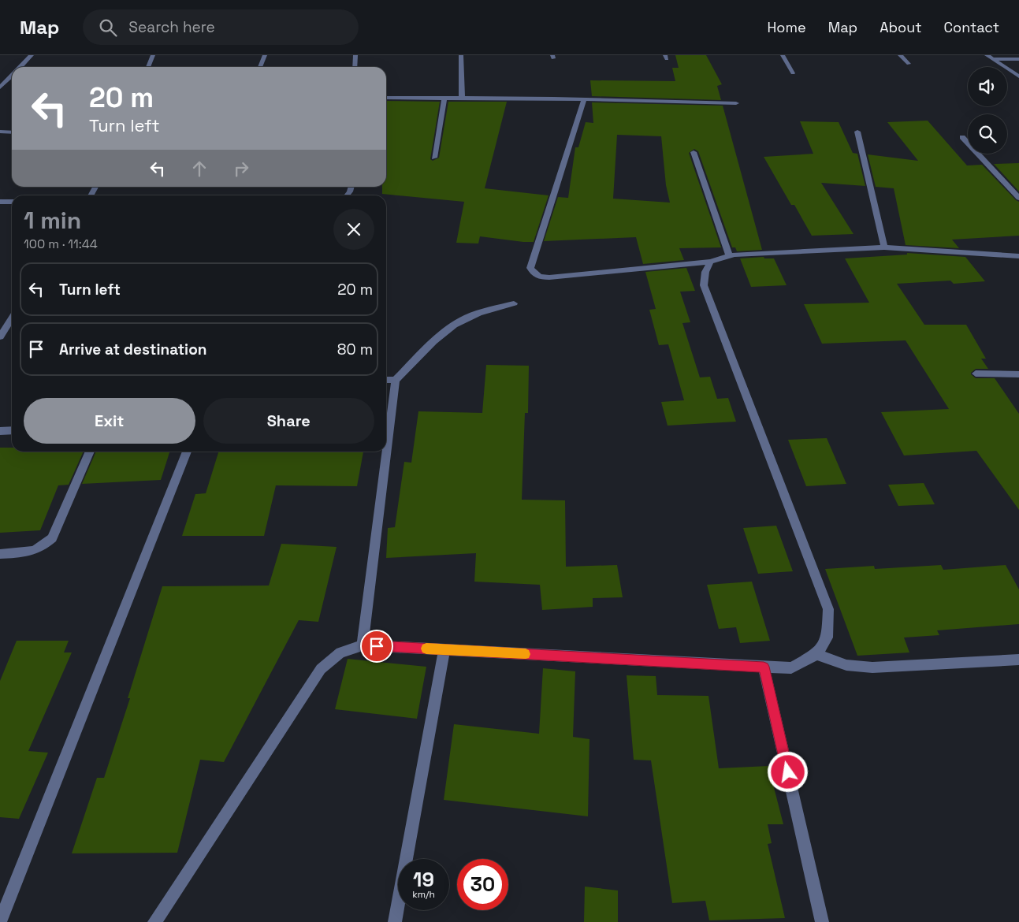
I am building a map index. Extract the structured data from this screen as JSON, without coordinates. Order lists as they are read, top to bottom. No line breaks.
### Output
{"page":{"header":"Map","search":"Search here","nav":["Home","Map","About","Contact"],"turn":["20 m","Turn left"],"heading":["1 min","100 m · 11:44"],"list":[{"name":"Turn left","value":"20 m"},{"name":"Arrive at destination","value":"80 m"}],"buttons":["Exit","Share"],"speed":"19 km/h","limit":"30"}}
